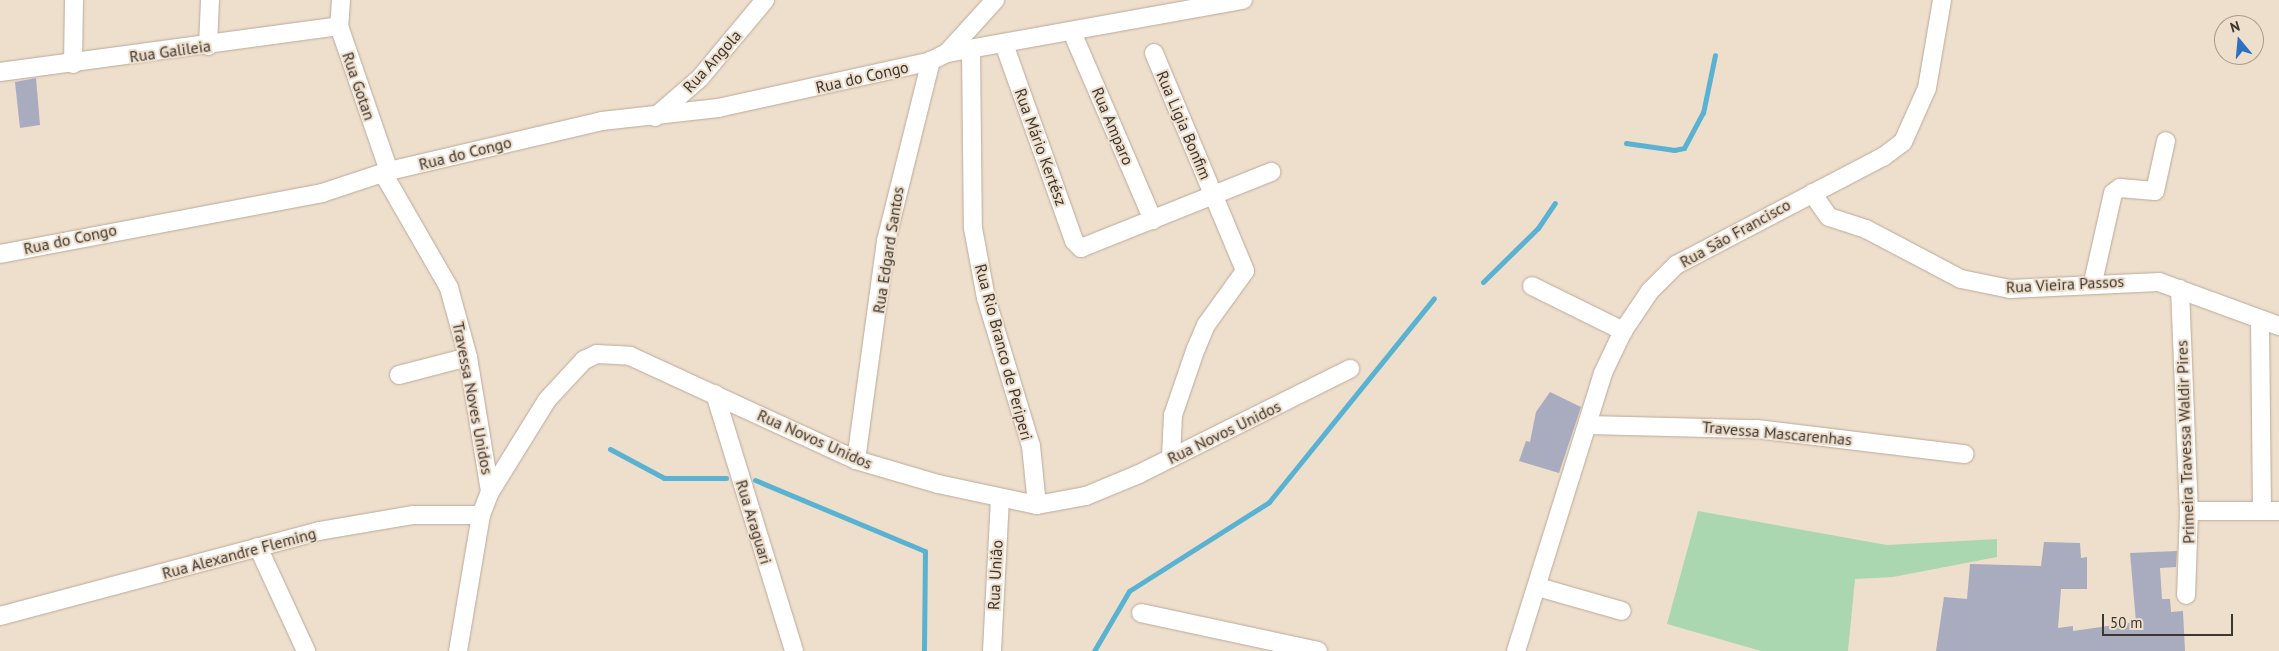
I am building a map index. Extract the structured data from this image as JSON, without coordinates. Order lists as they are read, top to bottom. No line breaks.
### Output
{"streets":{"street":["Rua Galileia","Rua Angola","Rua do Congo","Rua Gotan","Rua Ligia Bonfim","Rua Amparo","Rua Mário Kertész","Rua São Francisco","Rua Edgard Santos","Rua Vieira Passos","Rua Rio Branco de Periperi","Travessa Noves Unidos","Rua Novos Unidos","Travessa Mascarenhas","Primeira Travessa Waldir Pires","Rua Araguari","Rua Alexandre Fleming","Rua Uniâo"]},"crossings":[["Rua Galileia","Rua Gotan"],["Rua Angola","Rua do Congo"],["Rua do Congo","Rua Gotan"],["Rua do Congo","Rua Edgard Santos"],["Rua do Congo","Travessa Noves Unidos"],["Rua Gotan","Travessa Noves Unidos"],["Rua Ligia Bonfim","Rua Novos Unidos"],["Rua Amparo","Rua Mário Kertész"],["Rua São Francisco","Rua Vieira Passos"],["Rua São Francisco","Travessa Mascarenhas"],["Rua Edgard Santos","Rua Novos Unidos"],["Rua Vieira Passos","Primeira Travessa Waldir Pires"],["Rua Rio Branco de Periperi","Rua Novos Unidos"],["Travessa Noves Unidos","Rua Novos Unidos"],["Rua Novos Unidos","Rua Araguari"],["Rua Novos Unidos","Rua Alexandre Fleming"],["Rua Novos Unidos","Rua Uniâo"]],"scale_bar":"50 m","north":"top"}
